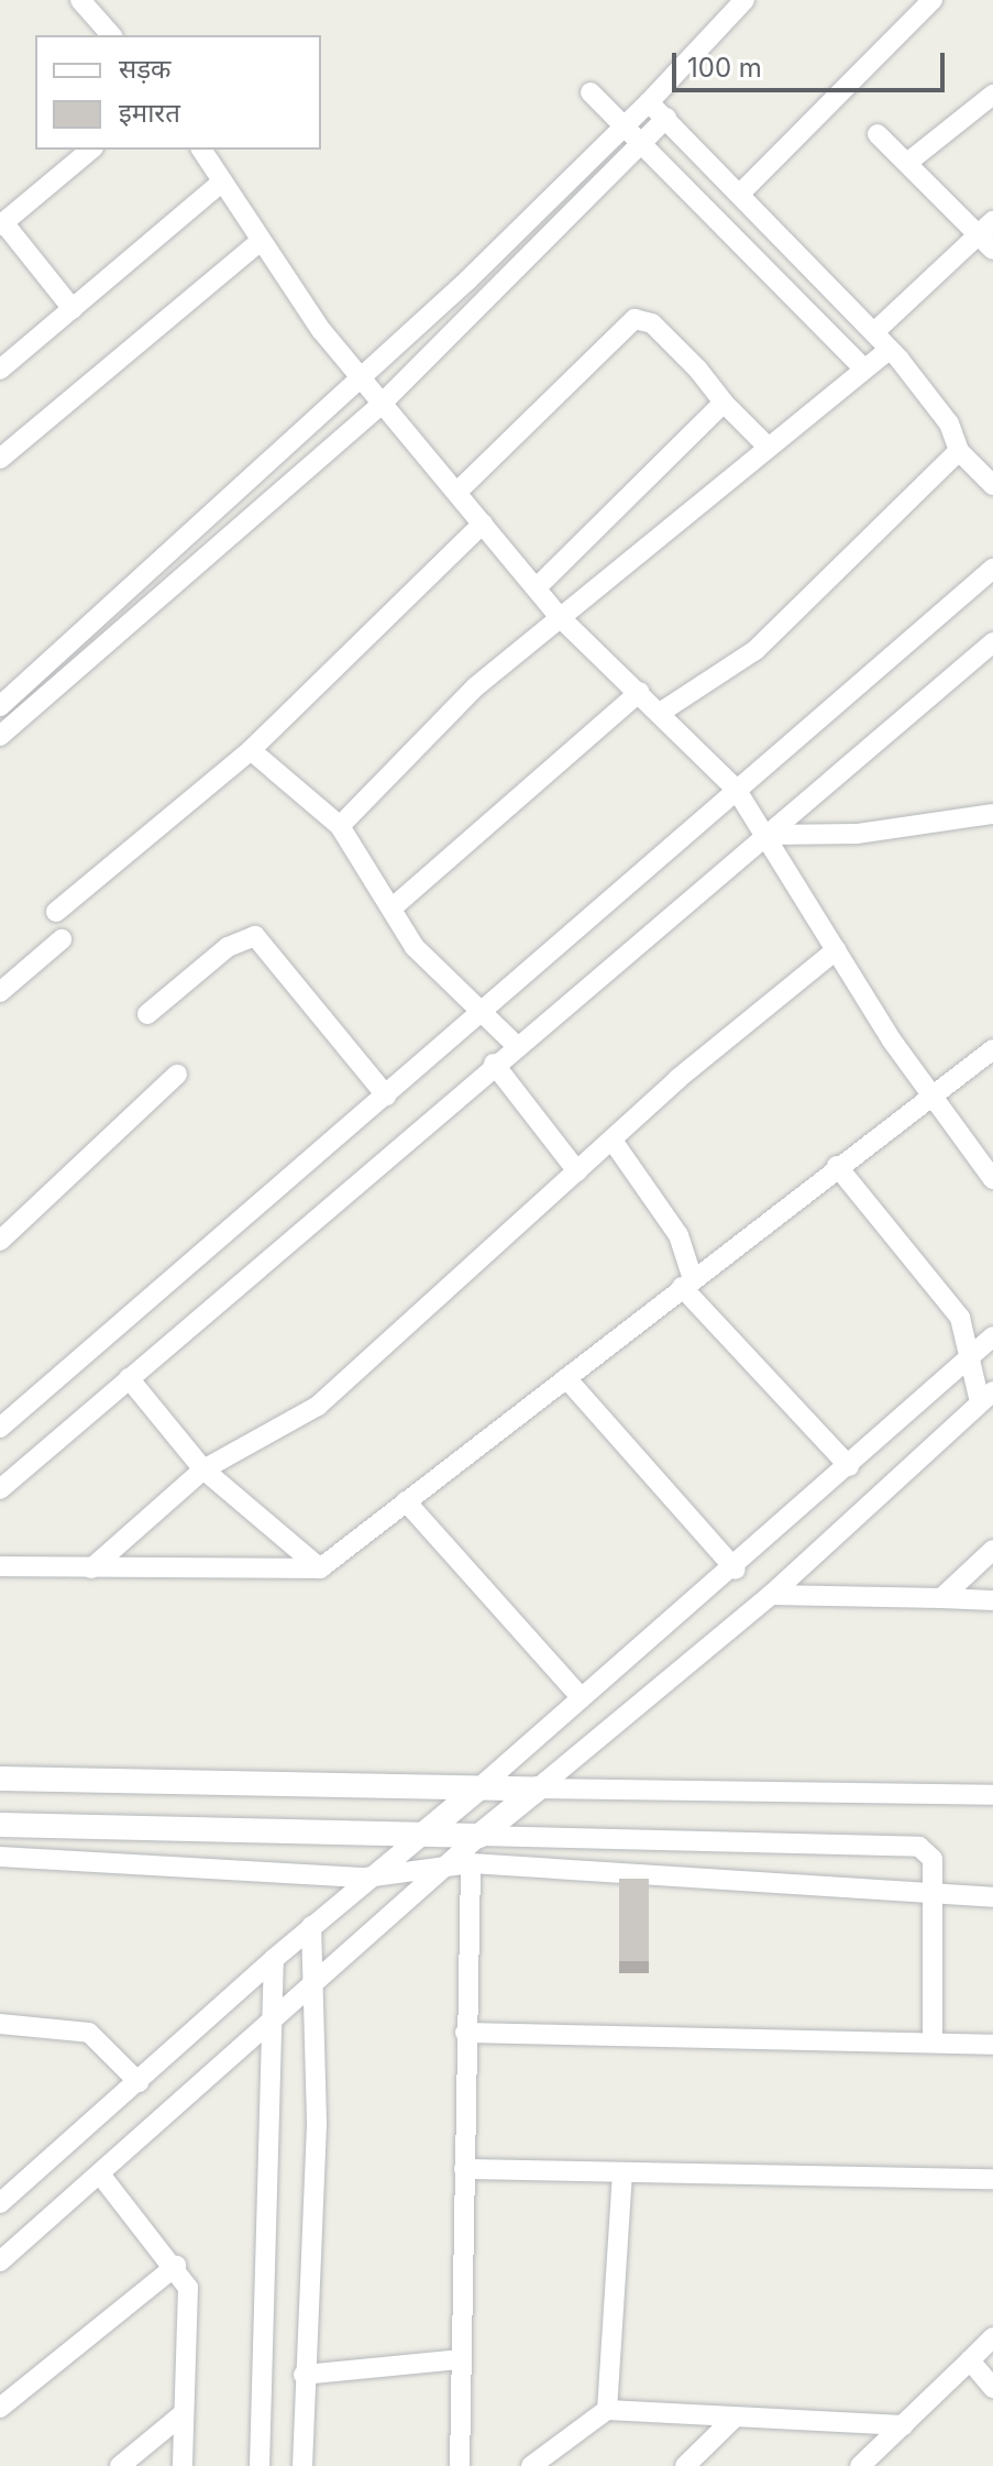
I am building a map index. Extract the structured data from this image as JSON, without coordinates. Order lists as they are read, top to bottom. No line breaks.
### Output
{"legend":["सड़क","इमारत"],"scale_bar":"100 m"}
